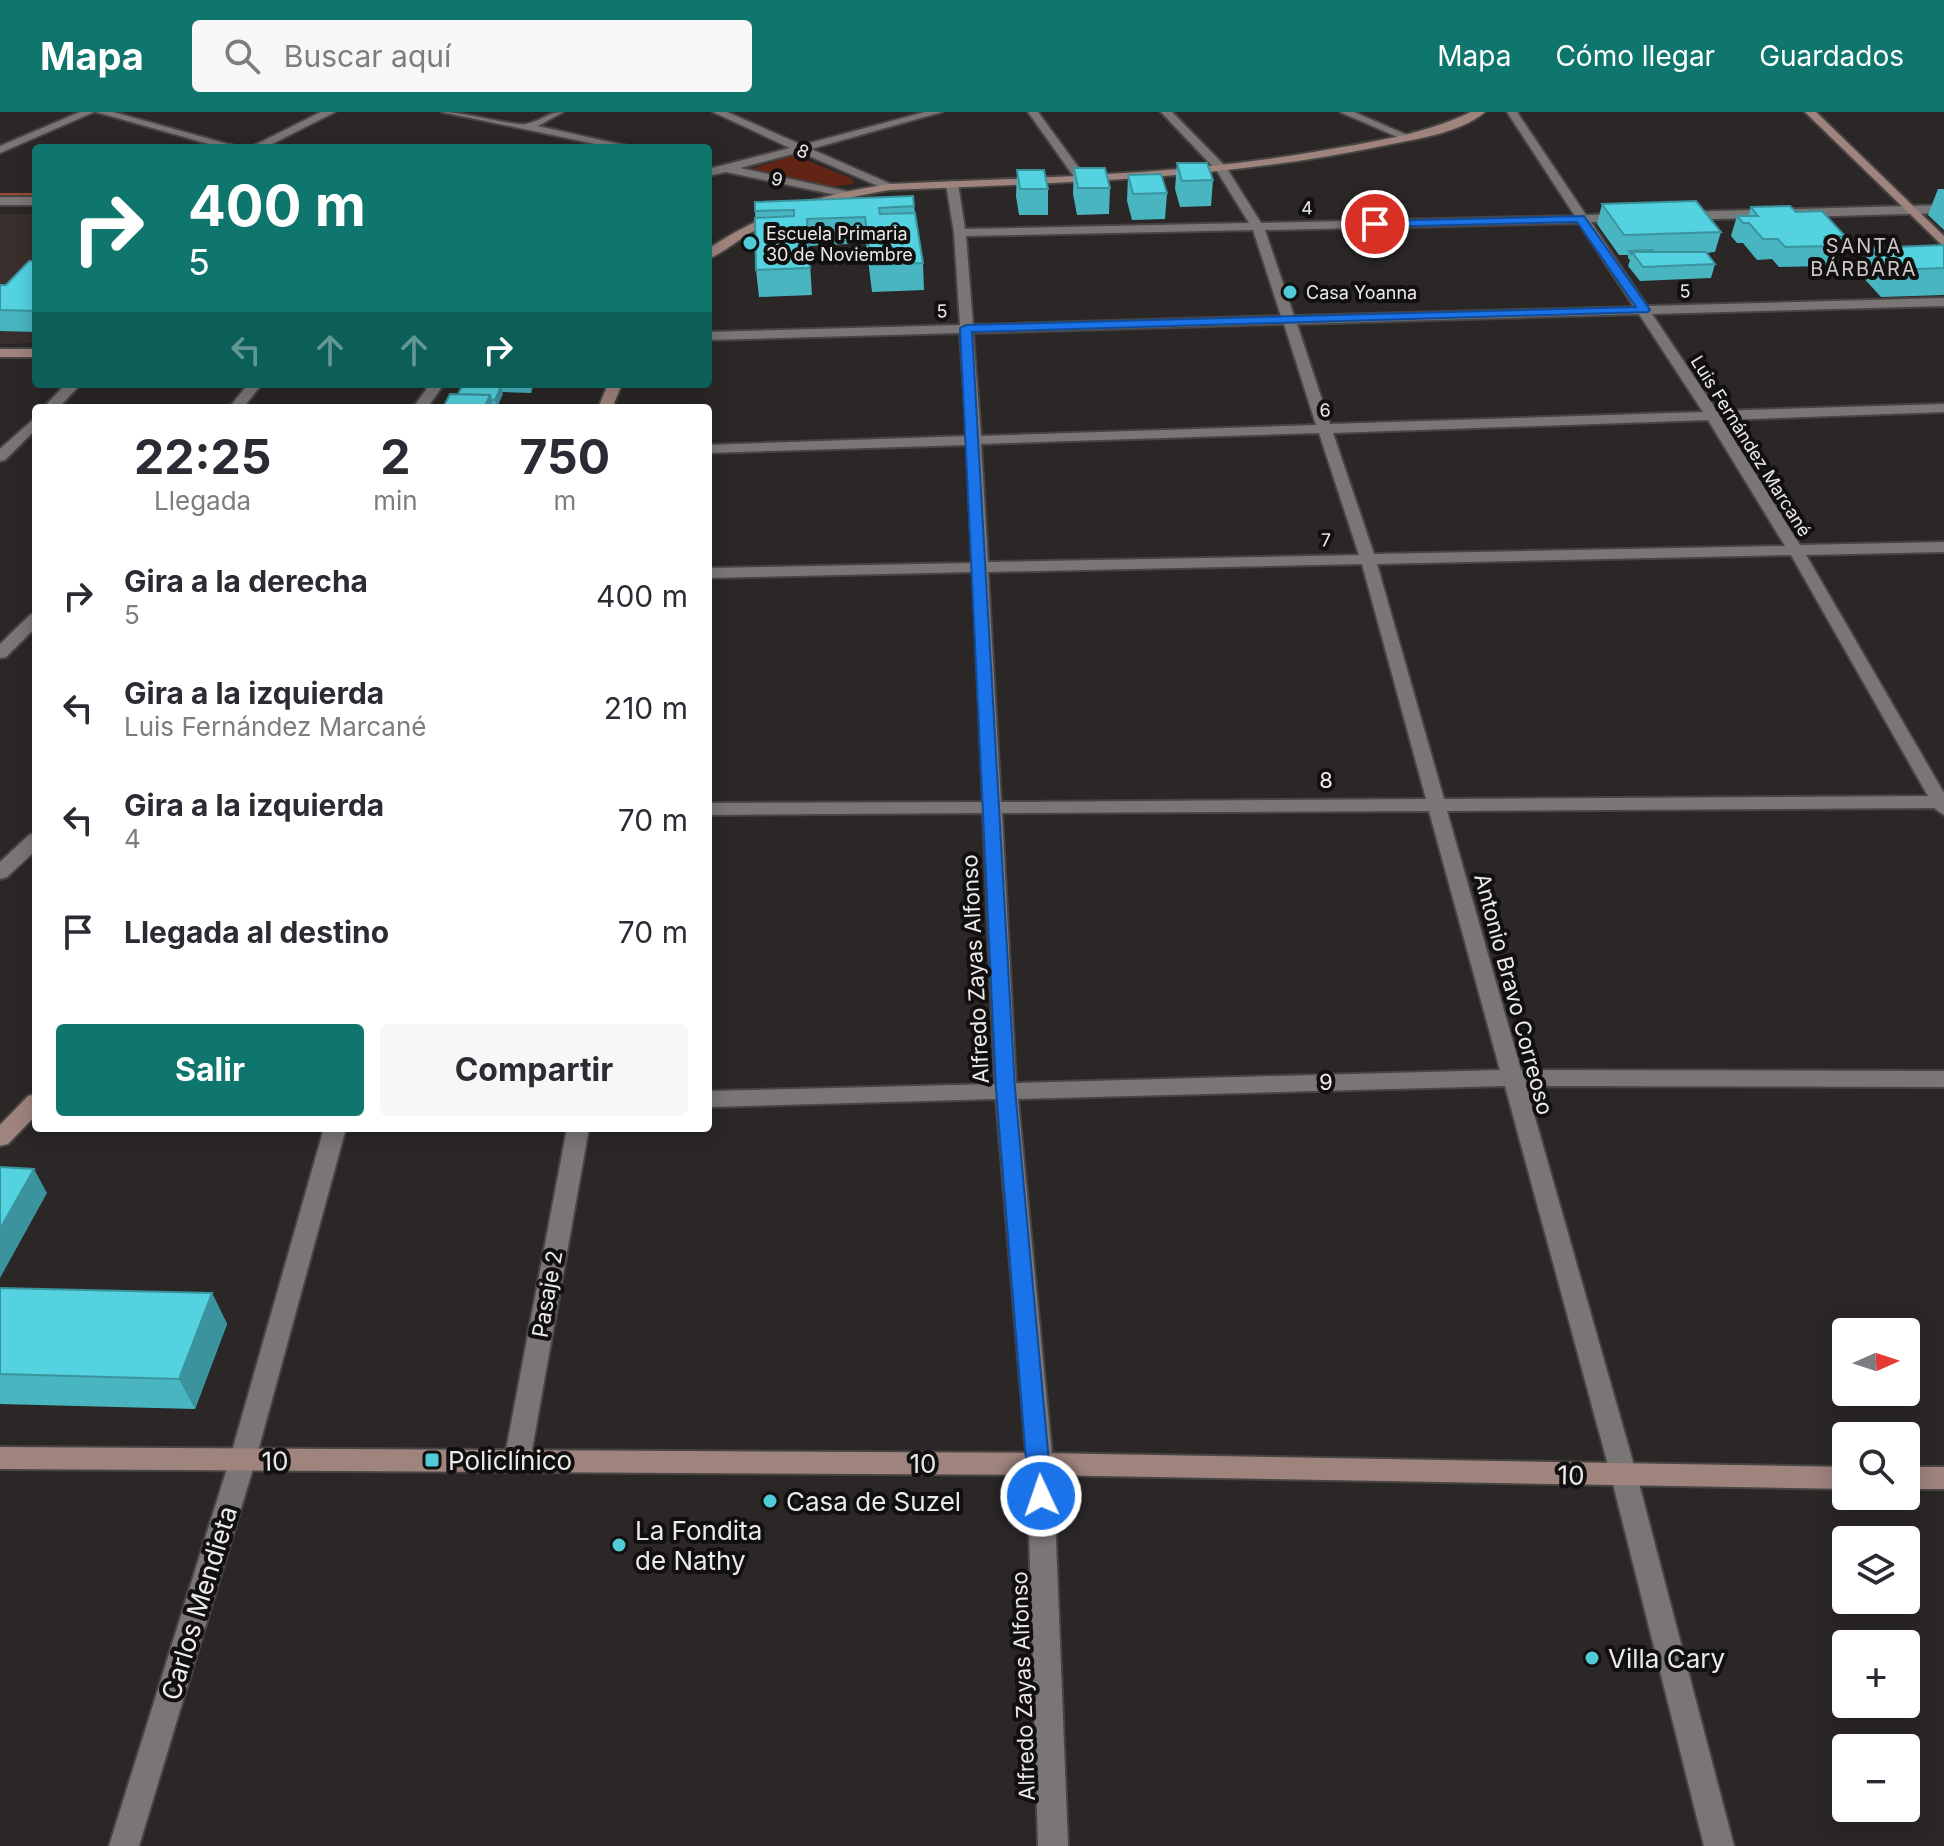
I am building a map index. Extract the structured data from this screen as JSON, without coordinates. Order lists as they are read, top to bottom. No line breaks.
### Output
{"streets":{"main road":["10"],"street":["8","9","4","5","6","Luis Fernández Marcané","7","Alfredo Zayas Alfonso","Antonio Bravo Correoso","Pasaje 2","Carlos Mendieta"]},"crossings":[["8","Luis Fernández Marcané"],["8","Alfredo Zayas Alfonso"],["8","Antonio Bravo Correoso"],["9","Alfredo Zayas Alfonso"],["9","Antonio Bravo Correoso"],["4","Luis Fernández Marcané"],["4","Alfredo Zayas Alfonso"],["4","Antonio Bravo Correoso"],["5","Luis Fernández Marcané"],["5","Alfredo Zayas Alfonso"],["5","Antonio Bravo Correoso"],["6","Luis Fernández Marcané"],["6","Alfredo Zayas Alfonso"],["6","Antonio Bravo Correoso"],["Luis Fernández Marcané","7"],["7","Alfredo Zayas Alfonso"],["7","Antonio Bravo Correoso"],["Alfredo Zayas Alfonso","10"],["Antonio Bravo Correoso","10"],["Pasaje 2","10"],["10","Carlos Mendieta"]],"districts":["SANTA BÁRBARA"],"places":{"other":["Escuela Primaria 30 de Noviembre","Casa Yoanna","Casa de Suzel","La Fondita de Nathy","Villa Cary"],"transit":["Policlínico"]},"north":"right","page":{"header":"Mapa","search":"Buscar aquí","nav":["Mapa","Cómo llegar","Guardados"],"turn":["400 m","5"],"eta":["22:25","Llegada","2","min","750","m"],"list":[{"name":"Gira a la derecha","note":"5","value":"400 m"},{"name":"Gira a la izquierda","note":"Luis Fernández Marcané","value":"210 m"},{"name":"Gira a la izquierda","note":"4","value":"70 m"},{"name":"Llegada al destino","value":"70 m"}],"buttons":["Salir","Compartir"],"map_buttons":["+","−"]}}
